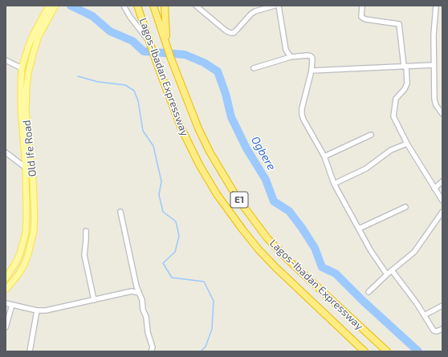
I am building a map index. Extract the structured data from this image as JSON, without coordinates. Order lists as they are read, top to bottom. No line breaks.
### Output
{"streets":{"highway":["Lagos-Ibadan Expressway","E1"],"main road":["Old Ife Road"]},"water":["Ogbere"]}
